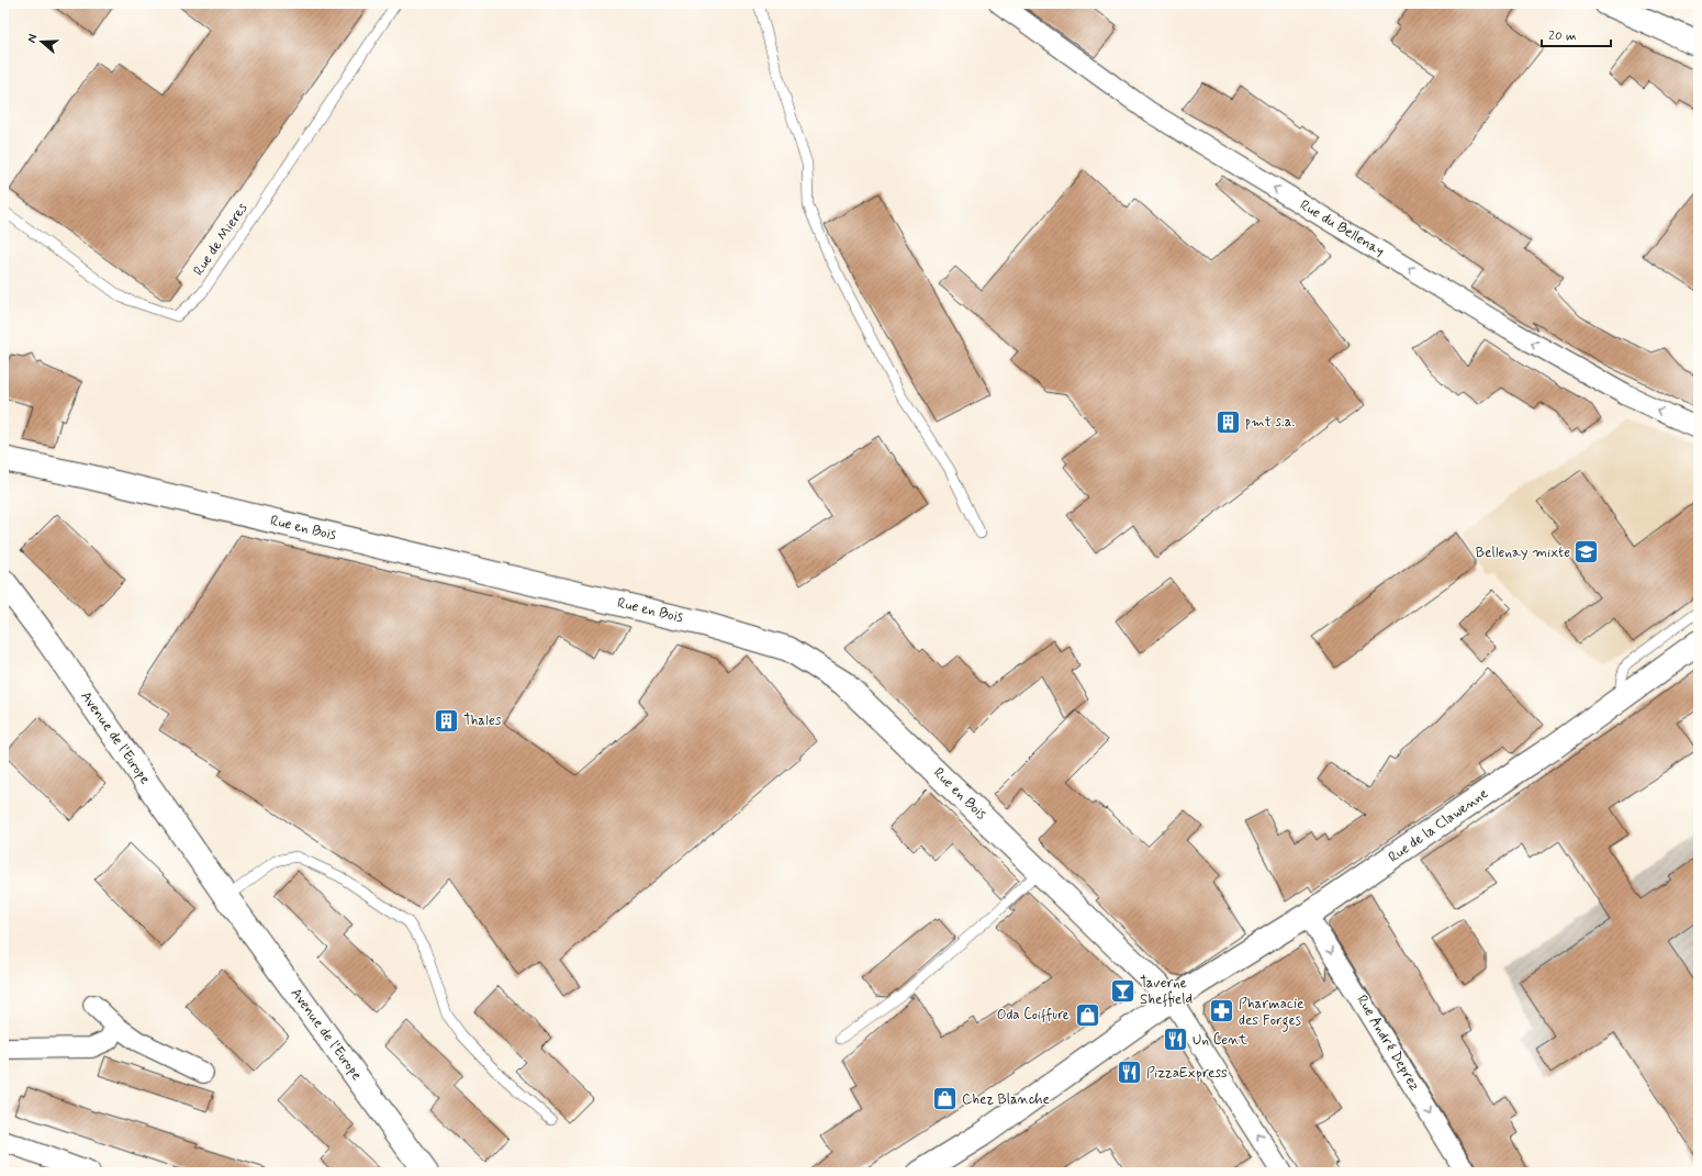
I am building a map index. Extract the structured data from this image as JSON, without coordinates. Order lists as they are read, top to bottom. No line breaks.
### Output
{"streets":{"street":["Rue du Bellenay","Rue en Bois","Avenue de l'Europe","Rue de la Clawenne","Rue André Deprez"],"lane":["Rue de Mieres"]},"crossings":[["Rue en Bois","Rue de la Clawenne"],["Rue de la Clawenne","Rue André Deprez"]],"one_way":["Rue du Bellenay"],"places":{"building":["pmt s.a.","Thales"],"school or university":["Bellenay mixte"],"bar":["Taverne Sheffield"],"pharmacy":["Pharmacie des Forges"],"shop":["Oda Coiffure","Chez Blanche"],"restaurant":["Un Cent","PizzaExpress"]},"scale_bar":"20 m","north":"left"}
